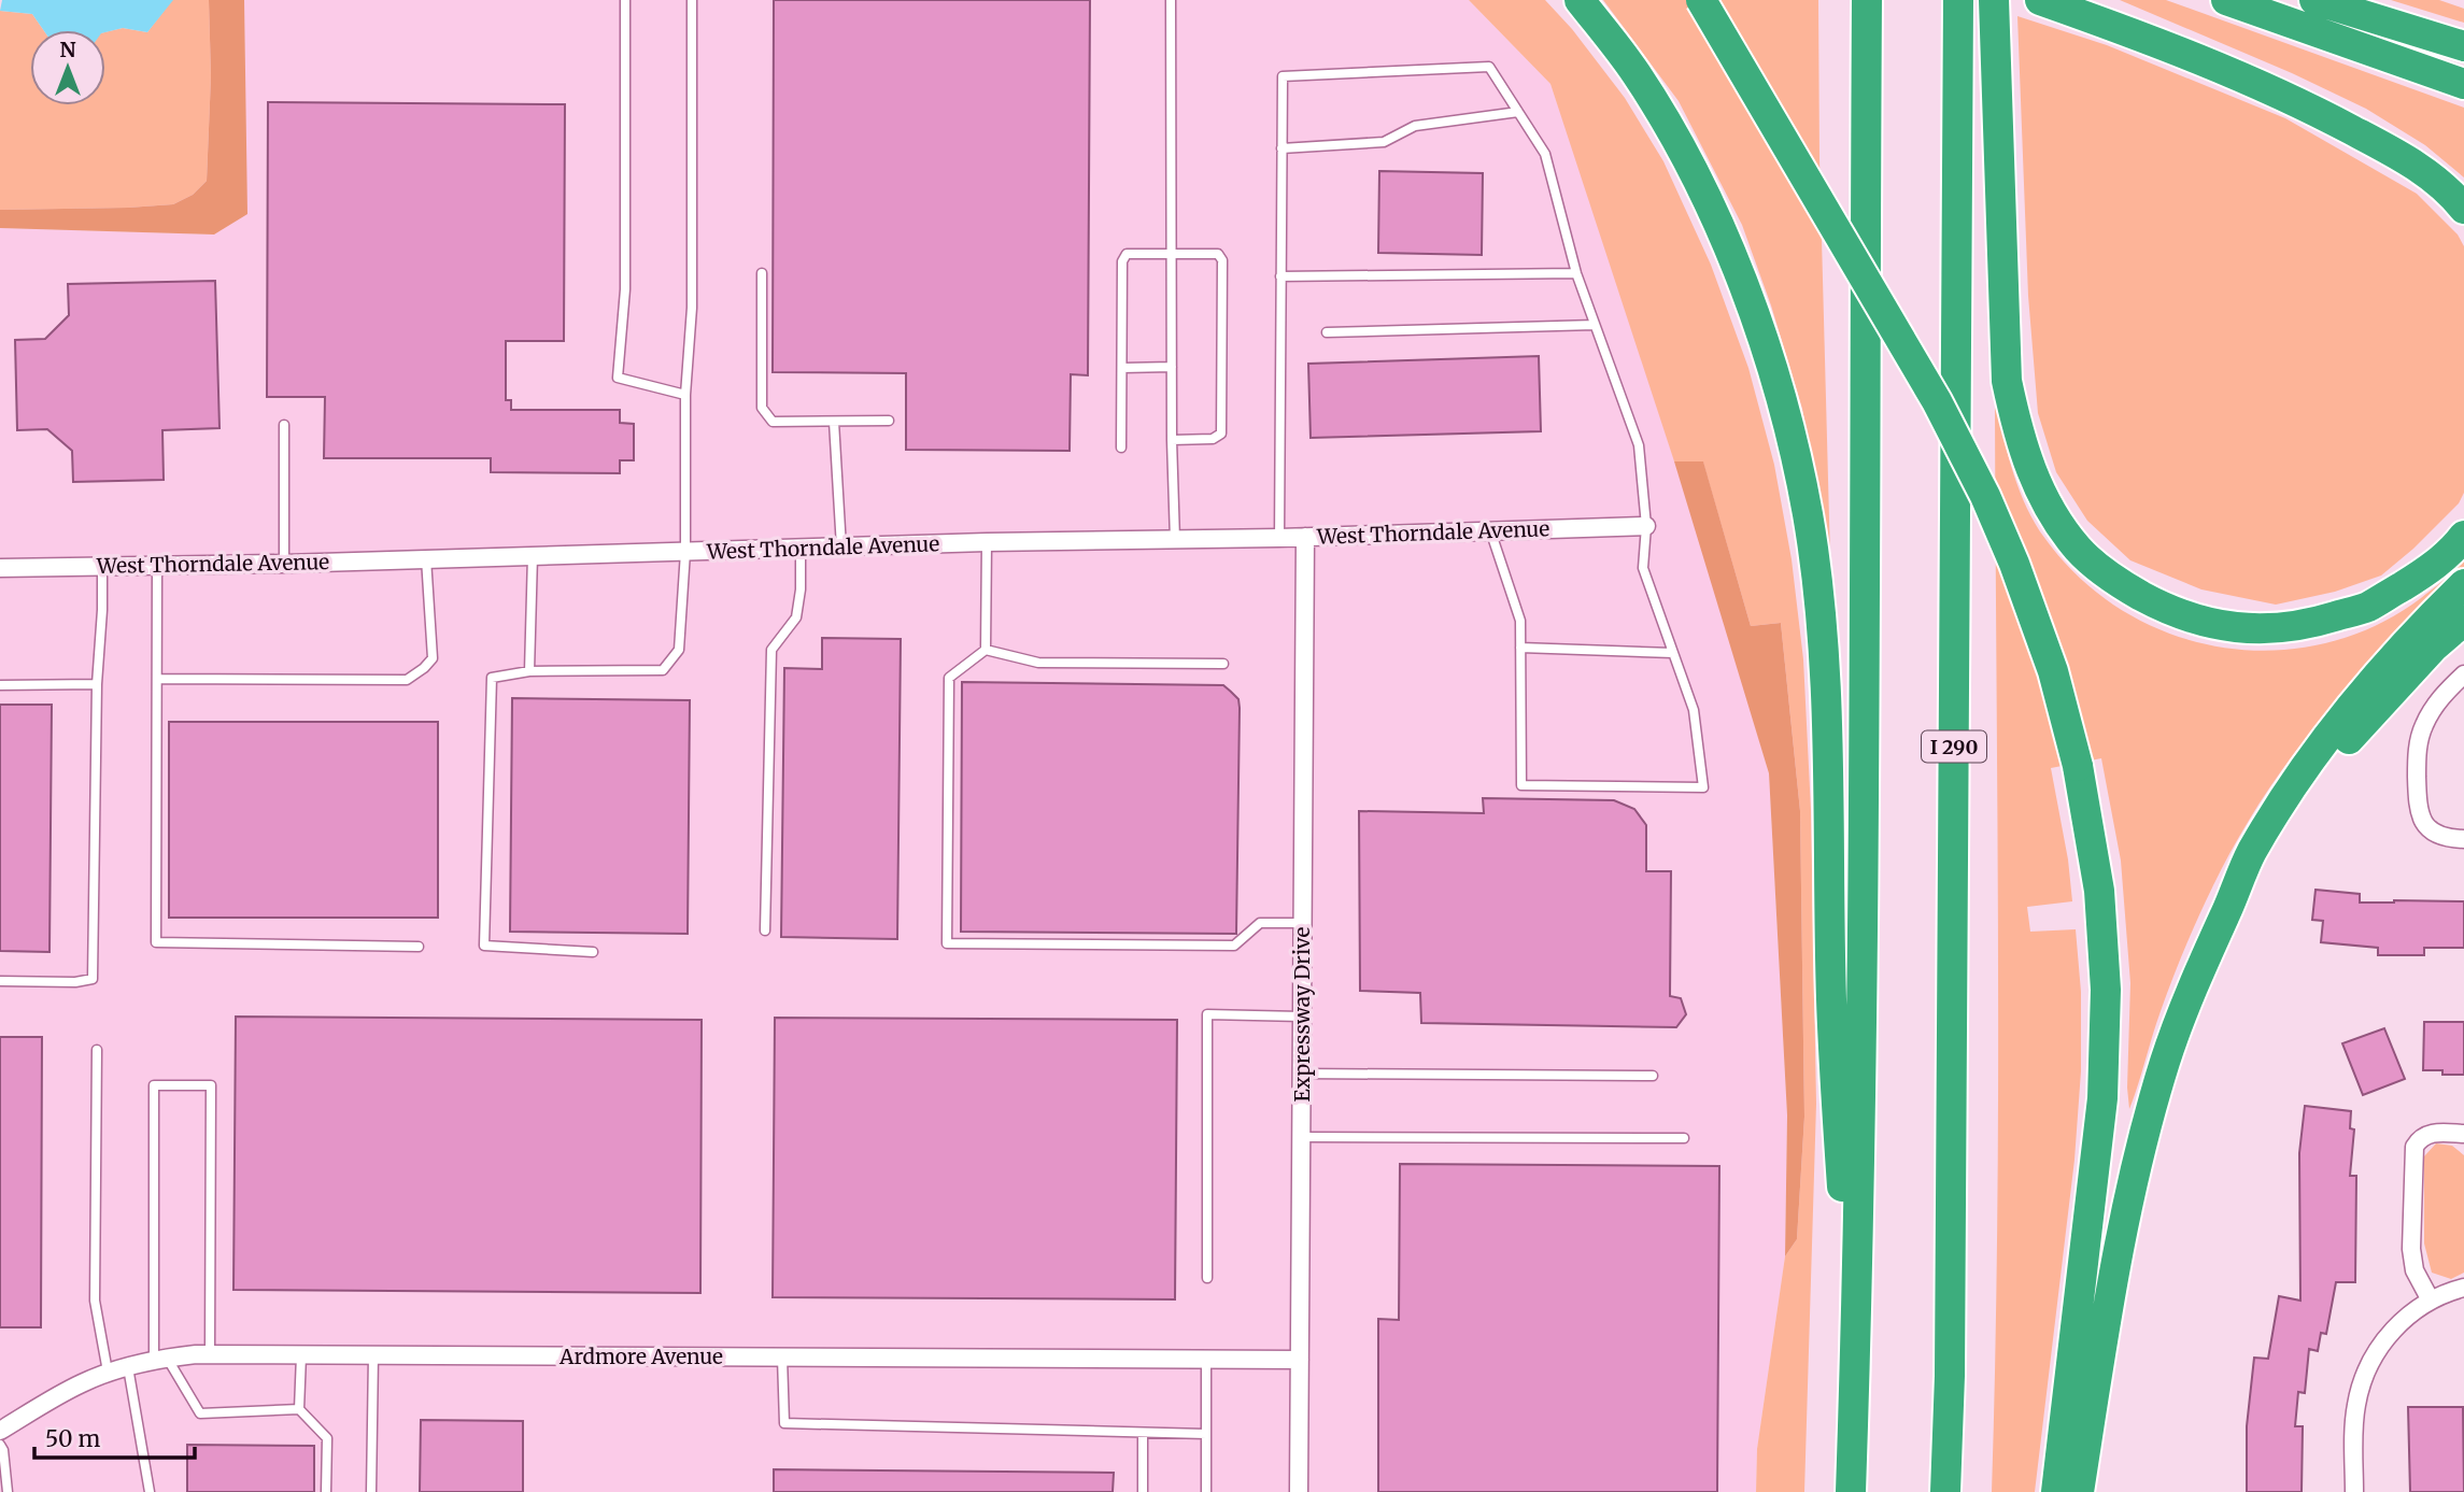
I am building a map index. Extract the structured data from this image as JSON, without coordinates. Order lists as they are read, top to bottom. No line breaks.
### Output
{"streets":{"highway":["I 290"],"street":["West Thorndale Avenue","Expressway Drive","Ardmore Avenue"]},"crossings":[["West Thorndale Avenue","Expressway Drive"],["Expressway Drive","Ardmore Avenue"]],"scale_bar":"50 m","north":"top"}
